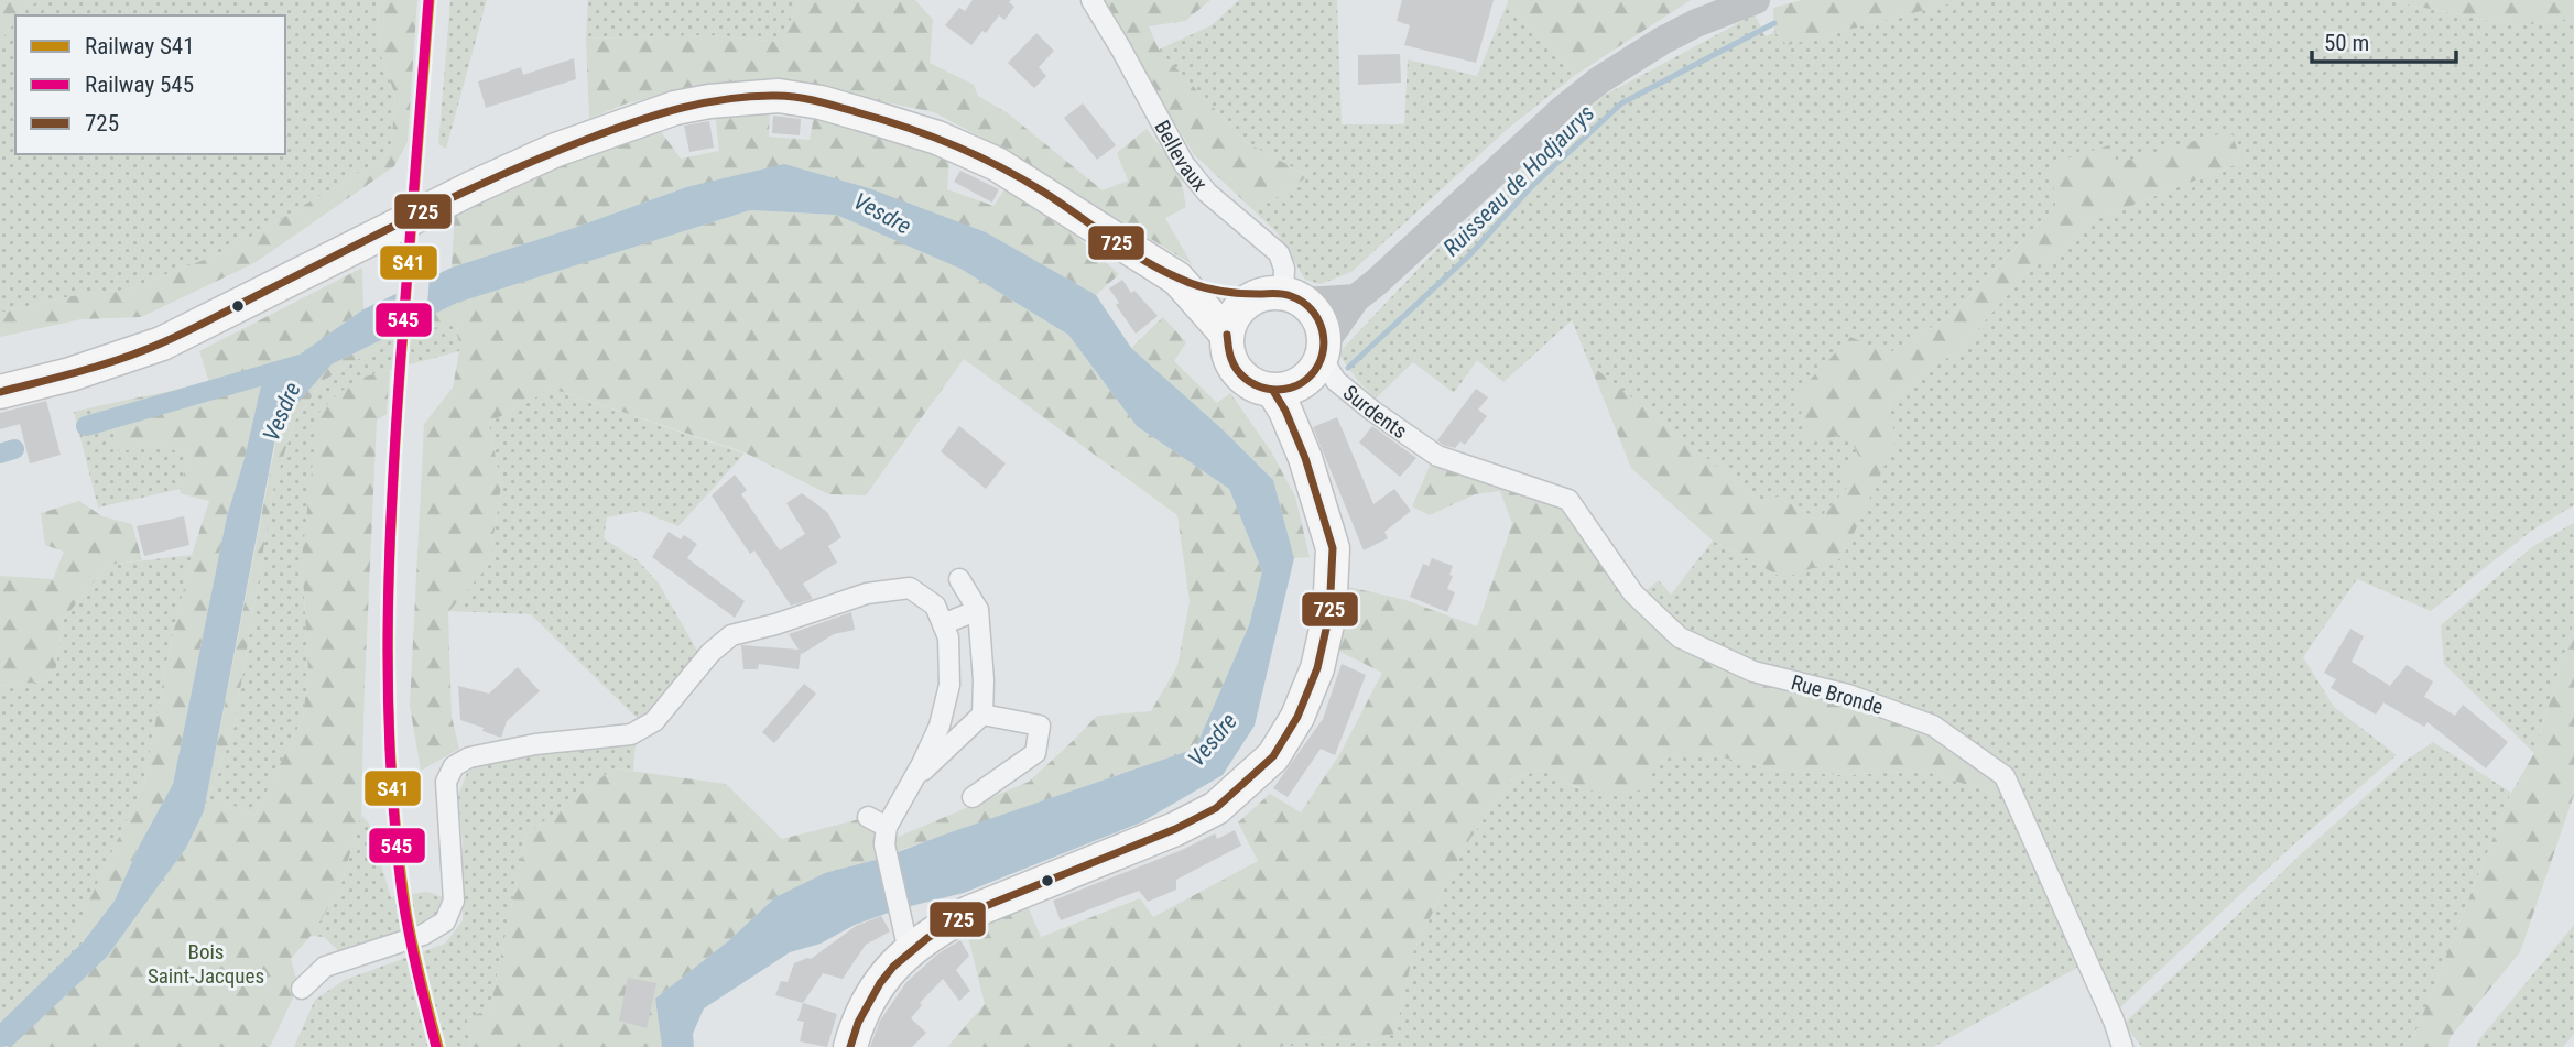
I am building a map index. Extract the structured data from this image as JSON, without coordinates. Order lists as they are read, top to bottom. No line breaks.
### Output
{"streets":{"street":["Bellevaux","Surdents","Rue Bronde"]},"crossings":[["Bellevaux","Surdents"],["Surdents","Rue Bronde"]],"water":["Ruisseau de Hodjaurys","Vesdre"],"parks":["Bois Saint-Jacques"],"lines":["rail line S41","rail line 545","transit line 725"],"legend":["Railway S41","Railway 545","725"],"scale_bar":"50 m"}
